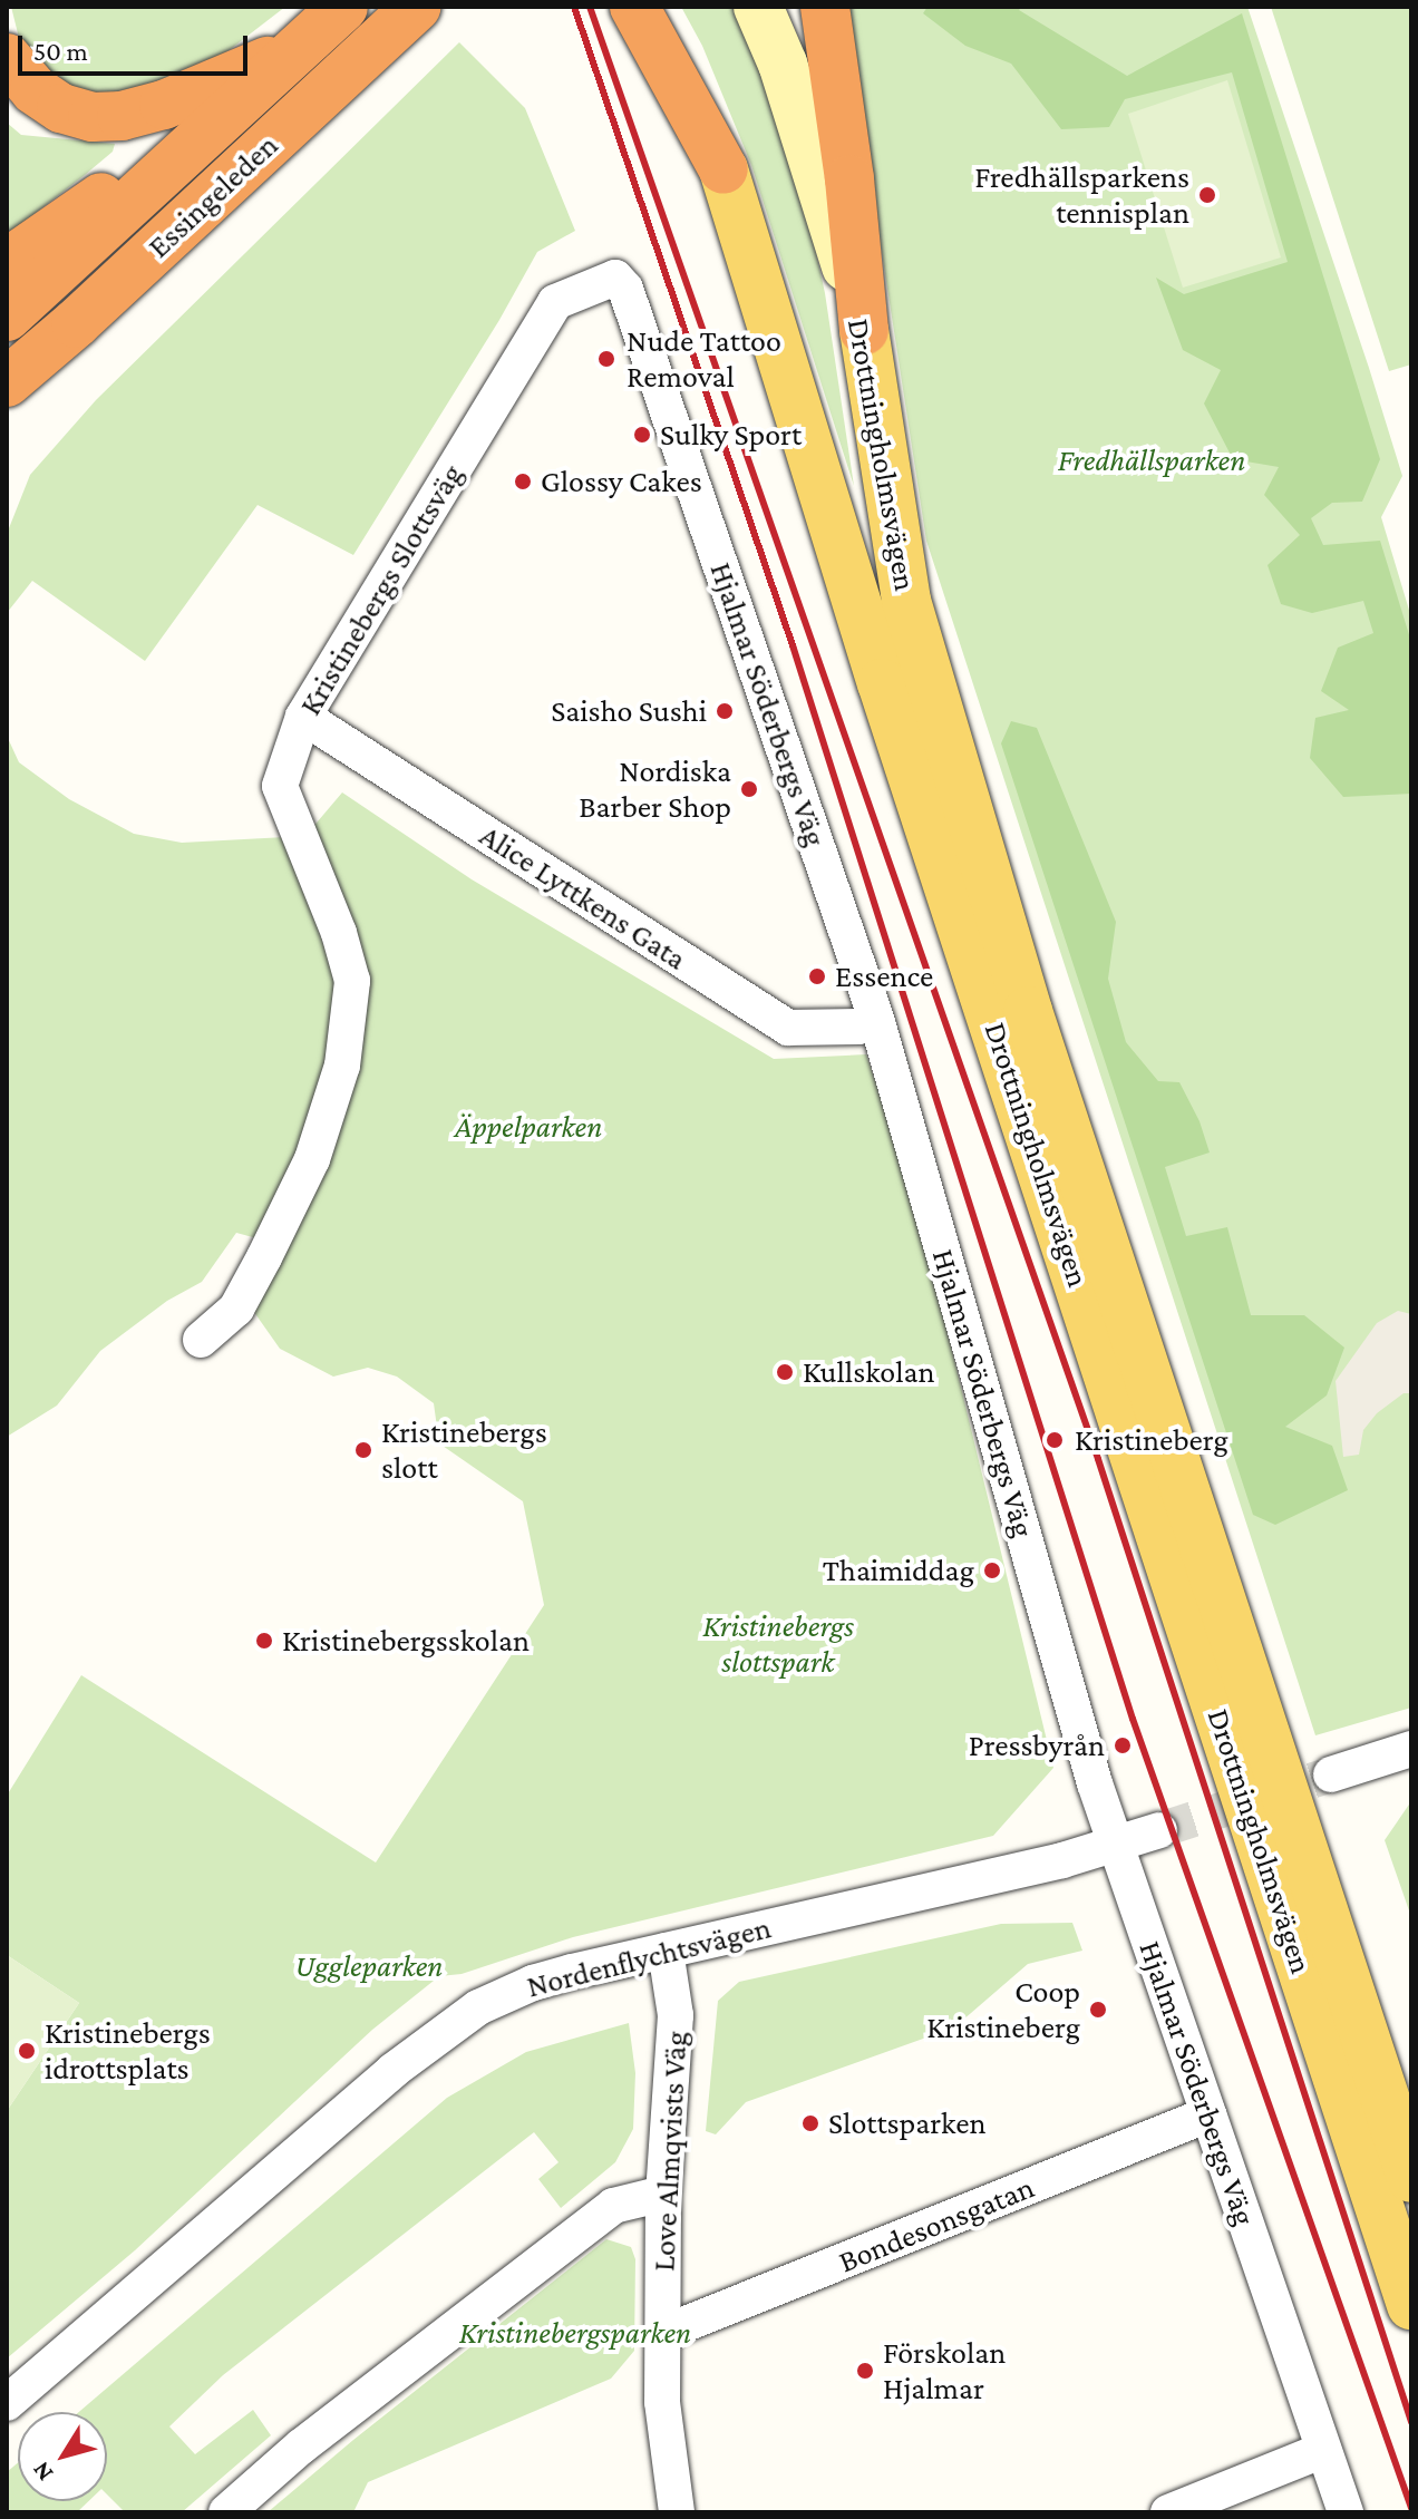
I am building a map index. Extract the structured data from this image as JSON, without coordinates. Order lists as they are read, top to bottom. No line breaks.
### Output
{"streets":{"highway":["Essingeleden"],"main road":["Drottningholmsvägen"],"street":["Kristinebergs Slottsväg","Hjalmar Söderbergs Väg","Alice Lyttkens Gata","Nordenflychtsvägen","Love Almqvists Väg","Bondesonsgatan"]},"crossings":[["Kristinebergs Slottsväg","Hjalmar Söderbergs Väg"],["Kristinebergs Slottsväg","Alice Lyttkens Gata"],["Hjalmar Söderbergs Väg","Alice Lyttkens Gata"],["Hjalmar Söderbergs Väg","Nordenflychtsvägen"],["Hjalmar Söderbergs Väg","Bondesonsgatan"],["Nordenflychtsvägen","Love Almqvists Väg"],["Love Almqvists Väg","Bondesonsgatan"]],"parks":["Fredhällsparken","Äppelparken","Kristinebergs slottspark","Uggleparken","Kristinebergsparken"],"places":["Fredhällsparkens tennisplan","Nude Tattoo Removal","Sulky Sport","Glossy Cakes","Saisho Sushi","Nordiska Barber Shop","Essence","Kullskolan","Kristineberg","Kristinebergs slott","Thaimiddag","Kristinebergsskolan","Pressbyrån","Coop Kristineberg","Kristinebergs idrottsplats","Slottsparken","Förskolan Hjalmar"],"scale_bar":"50 m","north":"bottom left"}
